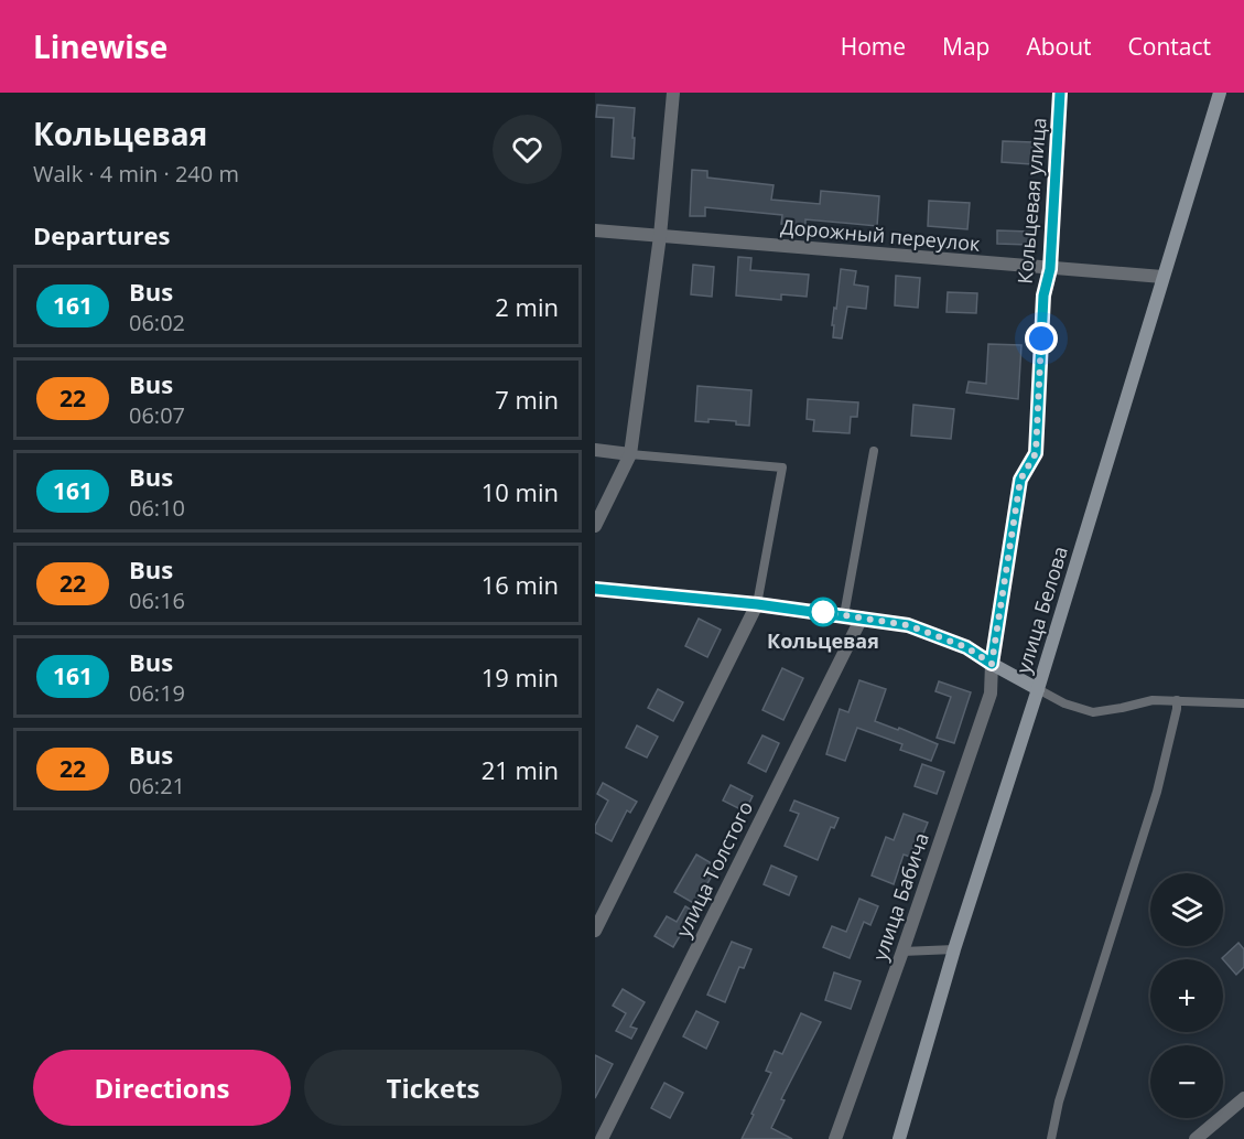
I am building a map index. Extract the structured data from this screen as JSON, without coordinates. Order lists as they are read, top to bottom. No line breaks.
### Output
{"streets":{"main road":["улица Белова"],"street":["Кольцевая улица","Дорожный переулок","улица Толстого","улица Бабича"]},"crossings":[["Кольцевая улица","Дорожный переулок"],["Кольцевая улица","улица Бабича"],["Дорожный переулок","улица Белова"]],"places":["Кольцевая"],"lines":["bus line 161"],"page":{"header":"Linewise","nav":["Home","Map","About","Contact"],"heading":[["Кольцевая","Walk · 4 min · 240 m"],"Departures"],"list":[{"mark":"161","name":"Bus","note":"06:02","value":"2 min"},{"mark":"22","name":"Bus","note":"06:07","value":"7 min"},{"mark":"161","name":"Bus","note":"06:10","value":"10 min"},{"mark":"22","name":"Bus","note":"06:16","value":"16 min"},{"mark":"161","name":"Bus","note":"06:19","value":"19 min"},{"mark":"22","name":"Bus","note":"06:21","value":"21 min"}],"map_buttons":["+","−"],"buttons":["Directions","Tickets"]}}
